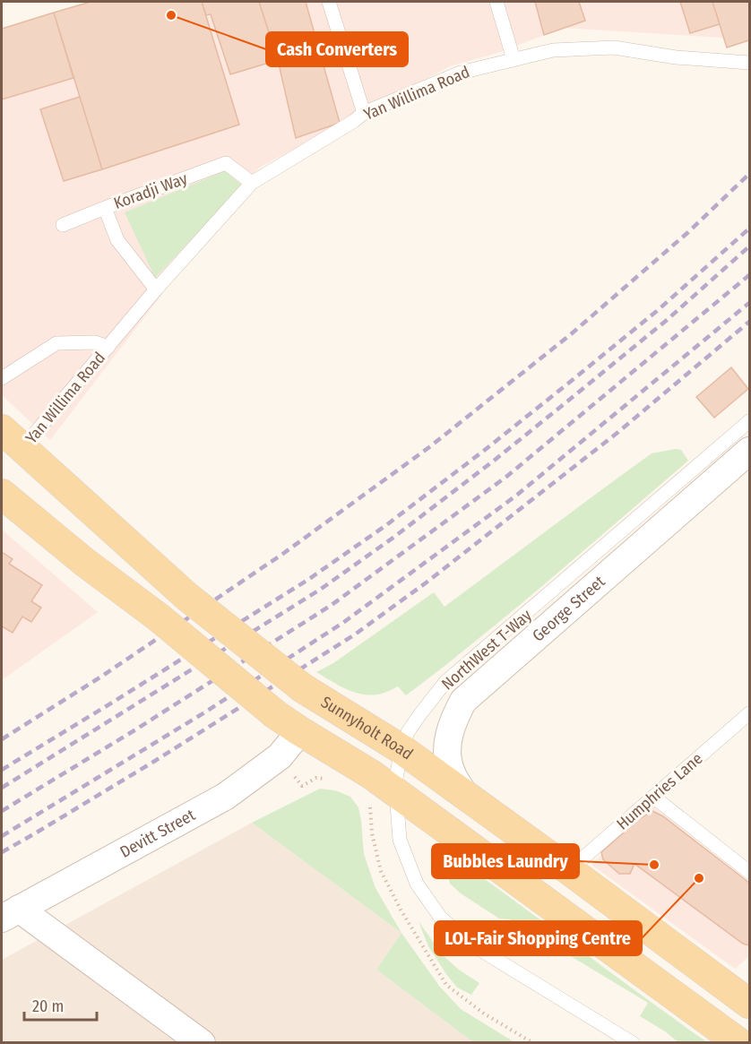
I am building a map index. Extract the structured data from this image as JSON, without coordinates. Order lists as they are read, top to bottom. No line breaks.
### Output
{"streets":{"main road":["Sunnyholt Road"],"street":["George Street","Devitt Street"],"lane":["Yan Willima Road","Koradji Way","NorthWest T-Way","Humphries Lane"]},"crossings":[["Yan Willima Road","Koradji Way"],["Yan Willima Road","Sunnyholt Road"],["George Street","Sunnyholt Road"],["NorthWest T-Way","Sunnyholt Road"],["Sunnyholt Road","Humphries Lane"]],"places":["Cash Converters","Bubbles Laundry","LOL-Fair Shopping Centre"],"scale_bar":"20 m"}
